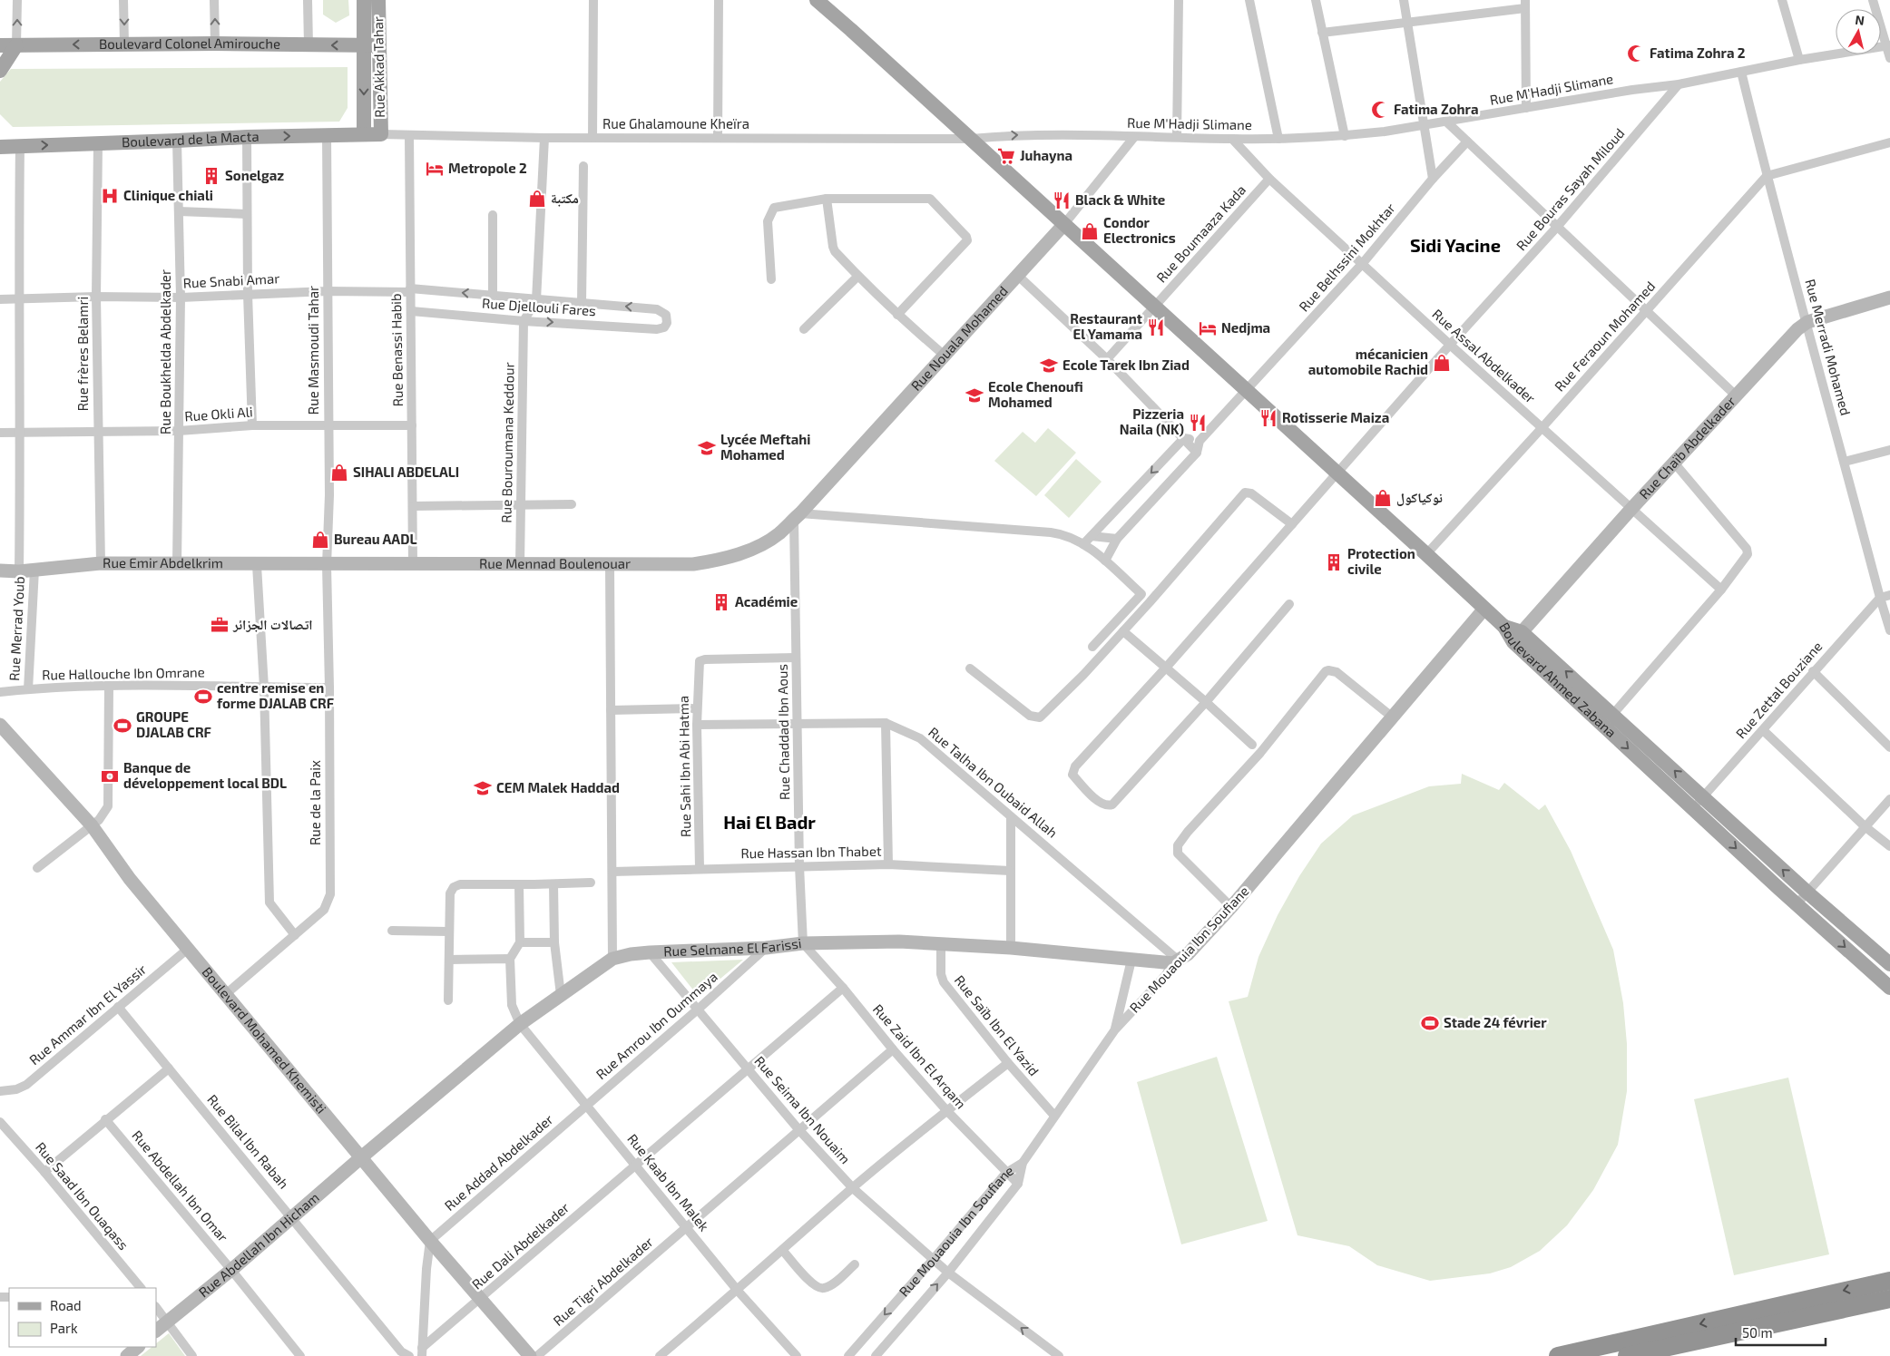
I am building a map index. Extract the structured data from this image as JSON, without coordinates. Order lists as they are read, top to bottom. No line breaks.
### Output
{"streets":{"main road":["Boulevard Colonel Amirouche","Rue Akkad Tahar","Boulevard de la Macta","Boulevard Ahmed Zabana"],"street":["Rue M'Hadji Slimane","Rue Ghalamoune Kheïra","Rue Bouras Sayah Miloud","Rue Boumaaza Kada","Rue Belhssini Mokhtar","Rue Snabi Amar","Rue Djellouli Fares","Rue Feraoun Mohamed","Rue Nouala Mohamed","Rue Merradi Mohamed","Rue Masmoudi Tahar","Rue Benassi Habib","Rue Boukhelda Abdelkader","Rue frères Belamri","Rue Assal Abdelkader","Rue Okli Ali","Rue Bouroumana Keddour","Rue Chaïb Abdelkader","Rue Emir Abdelkrim","Rue Mennad Boulenouar","Rue Merrad Youb","Rue Hallouche Ibn Omrane","Rue Zettal Bouziane","Rue Chaddad Ibn Aous","Rue Sahi Ibn Abi Hatma","Rue Talha Ibn Oubaid Allah","Rue de la Paix","Rue Hassan Ibn Thabet","Rue Selmane El Farissi","Rue Mouaouia Ibn Soufiane","Rue Ammar Ibn El Yassir","Rue Amrou Ibn Oummaya","Rue Saïb Ibn El Yazid","Boulevard Mohamed Khemisti","Rue Zaid Ibn El Arqam","Rue Seima Ibn Nouaim","Rue Bilal Ibn Rabah","Rue Addad Abdelkader","Rue Kaab Ibn Malek","Rue Abdellah Ibn Omar","Rue Saad Ibn Ouaqass","Rue Abdellah Ibn Hicham","Rue Dali Abdelkader","Rue Tigri Abdelkader"]},"crossings":[["Boulevard Colonel Amirouche","Rue Akkad Tahar"],["Rue Akkad Tahar","Rue Ghalamoune Kheïra"],["Rue Akkad Tahar","Boulevard de la Macta"],["Rue M'Hadji Slimane","Rue Ghalamoune Kheïra"],["Rue M'Hadji Slimane","Rue Bouras Sayah Miloud"],["Rue M'Hadji Slimane","Rue Nouala Mohamed"],["Rue M'Hadji Slimane","Rue Merradi Mohamed"],["Rue M'Hadji Slimane","Rue Assal Abdelkader"],["Rue Ghalamoune Kheïra","Boulevard de la Macta"],["Rue Ghalamoune Kheïra","Rue Benassi Habib"],["Boulevard de la Macta","Rue Masmoudi Tahar"],["Boulevard de la Macta","Rue Boukhelda Abdelkader"],["Boulevard de la Macta","Rue frères Belamri"],["Rue Bouras Sayah Miloud","Rue Assal Abdelkader"],["Rue Boumaaza Kada","Rue Assal Abdelkader"],["Rue Belhssini Mokhtar","Rue Assal Abdelkader"],["Rue Snabi Amar","Rue Djellouli Fares"],["Rue Snabi Amar","Rue Masmoudi Tahar"],["Rue Snabi Amar","Rue Benassi Habib"],["Rue Snabi Amar","Rue Boukhelda Abdelkader"],["Rue Snabi Amar","Rue frères Belamri"],["Rue Djellouli Fares","Rue Benassi Habib"],["Rue Djellouli Fares","Rue Bouroumana Keddour"],["Rue Feraoun Mohamed","Rue Merradi Mohamed"],["Rue Feraoun Mohamed","Rue Assal Abdelkader"],["Rue Nouala Mohamed","Rue Mennad Boulenouar"],["Rue Nouala Mohamed","Rue Chaddad Ibn Aous"],["Rue Merradi Mohamed","Rue Chaïb Abdelkader"],["Rue Merradi Mohamed","Rue Zettal Bouziane"],["Rue Masmoudi Tahar","Rue Okli Ali"],["Rue Masmoudi Tahar","Rue Emir Abdelkrim"],["Rue Masmoudi Tahar","Rue Mennad Boulenouar"],["Rue Masmoudi Tahar","Rue de la Paix"],["Rue Benassi Habib","Rue Okli Ali"],["Rue Benassi Habib","Rue Mennad Boulenouar"],["Rue Boukhelda Abdelkader","Rue Okli Ali"],["Rue Boukhelda Abdelkader","Rue Emir Abdelkrim"],["Rue frères Belamri","Rue Okli Ali"],["Rue frères Belamri","Rue Emir Abdelkrim"],["Rue Assal Abdelkader","Rue Chaïb Abdelkader"],["Rue Bouroumana Keddour","Rue Mennad Boulenouar"],["Rue Chaïb Abdelkader","Boulevard Ahmed Zabana"],["Rue Emir Abdelkrim","Rue Mennad Boulenouar"],["Rue Emir Abdelkrim","Rue Merrad Youb"],["Rue Emir Abdelkrim","Rue de la Paix"],["Rue Mennad Boulenouar","Rue de la Paix"],["Rue Merrad Youb","Rue Hallouche Ibn Omrane"],["Rue Hallouche Ibn Omrane","Rue de la Paix"],["Boulevard Ahmed Zabana","Rue Zettal Bouziane"],["Boulevard Ahmed Zabana","Rue Mouaouia Ibn Soufiane"],["Rue Chaddad Ibn Aous","Rue Sahi Ibn Abi Hatma"],["Rue Chaddad Ibn Aous","Rue Talha Ibn Oubaid Allah"],["Rue Chaddad Ibn Aous","Rue Hassan Ibn Thabet"],["Rue Chaddad Ibn Aous","Rue Selmane El Farissi"],["Rue Chaddad Ibn Aous","Rue Zaid Ibn El Arqam"],["Rue Sahi Ibn Abi Hatma","Rue Talha Ibn Oubaid Allah"],["Rue Sahi Ibn Abi Hatma","Rue Hassan Ibn Thabet"],["Rue Talha Ibn Oubaid Allah","Rue Selmane El Farissi"],["Rue Talha Ibn Oubaid Allah","Rue Mouaouia Ibn Soufiane"],["Rue de la Paix","Boulevard Mohamed Khemisti"],["Rue Selmane El Farissi","Rue Mouaouia Ibn Soufiane"],["Rue Selmane El Farissi","Rue Amrou Ibn Oummaya"],["Rue Selmane El Farissi","Rue Saïb Ibn El Yazid"],["Rue Selmane El Farissi","Boulevard Mohamed Khemisti"],["Rue Selmane El Farissi","Rue Zaid Ibn El Arqam"],["Rue Selmane El Farissi","Rue Seima Ibn Nouaim"],["Rue Selmane El Farissi","Rue Kaab Ibn Malek"],["Rue Selmane El Farissi","Rue Abdellah Ibn Hicham"],["Rue Mouaouia Ibn Soufiane","Rue Saïb Ibn El Yazid"],["Rue Mouaouia Ibn Soufiane","Rue Zaid Ibn El Arqam"],["Rue Mouaouia Ibn Soufiane","Rue Seima Ibn Nouaim"],["Rue Ammar Ibn El Yassir","Boulevard Mohamed Khemisti"],["Rue Ammar Ibn El Yassir","Rue Bilal Ibn Rabah"],["Rue Amrou Ibn Oummaya","Rue Seima Ibn Nouaim"],["Rue Amrou Ibn Oummaya","Rue Addad Abdelkader"],["Rue Amrou Ibn Oummaya","Rue Kaab Ibn Malek"],["Boulevard Mohamed Khemisti","Rue Addad Abdelkader"],["Boulevard Mohamed Khemisti","Rue Abdellah Ibn Hicham"],["Boulevard Mohamed Khemisti","Rue Dali Abdelkader"],["Rue Zaid Ibn El Arqam","Rue Dali Abdelkader"],["Rue Zaid Ibn El Arqam","Rue Tigri Abdelkader"],["Rue Seima Ibn Nouaim","Rue Dali Abdelkader"],["Rue Seima Ibn Nouaim","Rue Tigri Abdelkader"],["Rue Bilal Ibn Rabah","Rue Abdellah Ibn Hicham"],["Rue Addad Abdelkader","Rue Kaab Ibn Malek"],["Rue Kaab Ibn Malek","Rue Dali Abdelkader"],["Rue Kaab Ibn Malek","Rue Tigri Abdelkader"],["Rue Abdellah Ibn Omar","Rue Abdellah Ibn Hicham"]],"one_way":["Boulevard Colonel Amirouche","Boulevard de la Macta","Rue Djellouli Fares"],"districts":["Sidi Yacine","Hai El Badr"],"places":{"mosque":["Fatima Zohra 2","Fatima Zohra"],"supermarket":["Juhayna"],"hotel":["Metropole 2","Nedjma"],"building":["Sonelgaz","Protection civile","Académie"],"hospital":["Clinique chiali"],"shop":["مكتبة","Condor Electronics","mécanicien automobile Rachid","SIHALI ABDELALI","نوكياكول","Bureau AADL"],"restaurant":["Black & White","Restaurant El Yamama","Rotisserie Maiza","Pizzeria Naila (NK)"],"school or university":["Ecole Tarek Ibn Ziad","Ecole Chenoufi Mohamed","Lycée Meftahi Mohamed","CEM Malek Haddad"],"office":["اتصالات الجزائر"],"sports":["centre remise en forme DJALAB CRF","GROUPE DJALAB CRF","Stade 24 février"],"bank":["Banque de développement local BDL"]},"legend":["Road","Park"],"scale_bar":"50 m","north":"top"}
